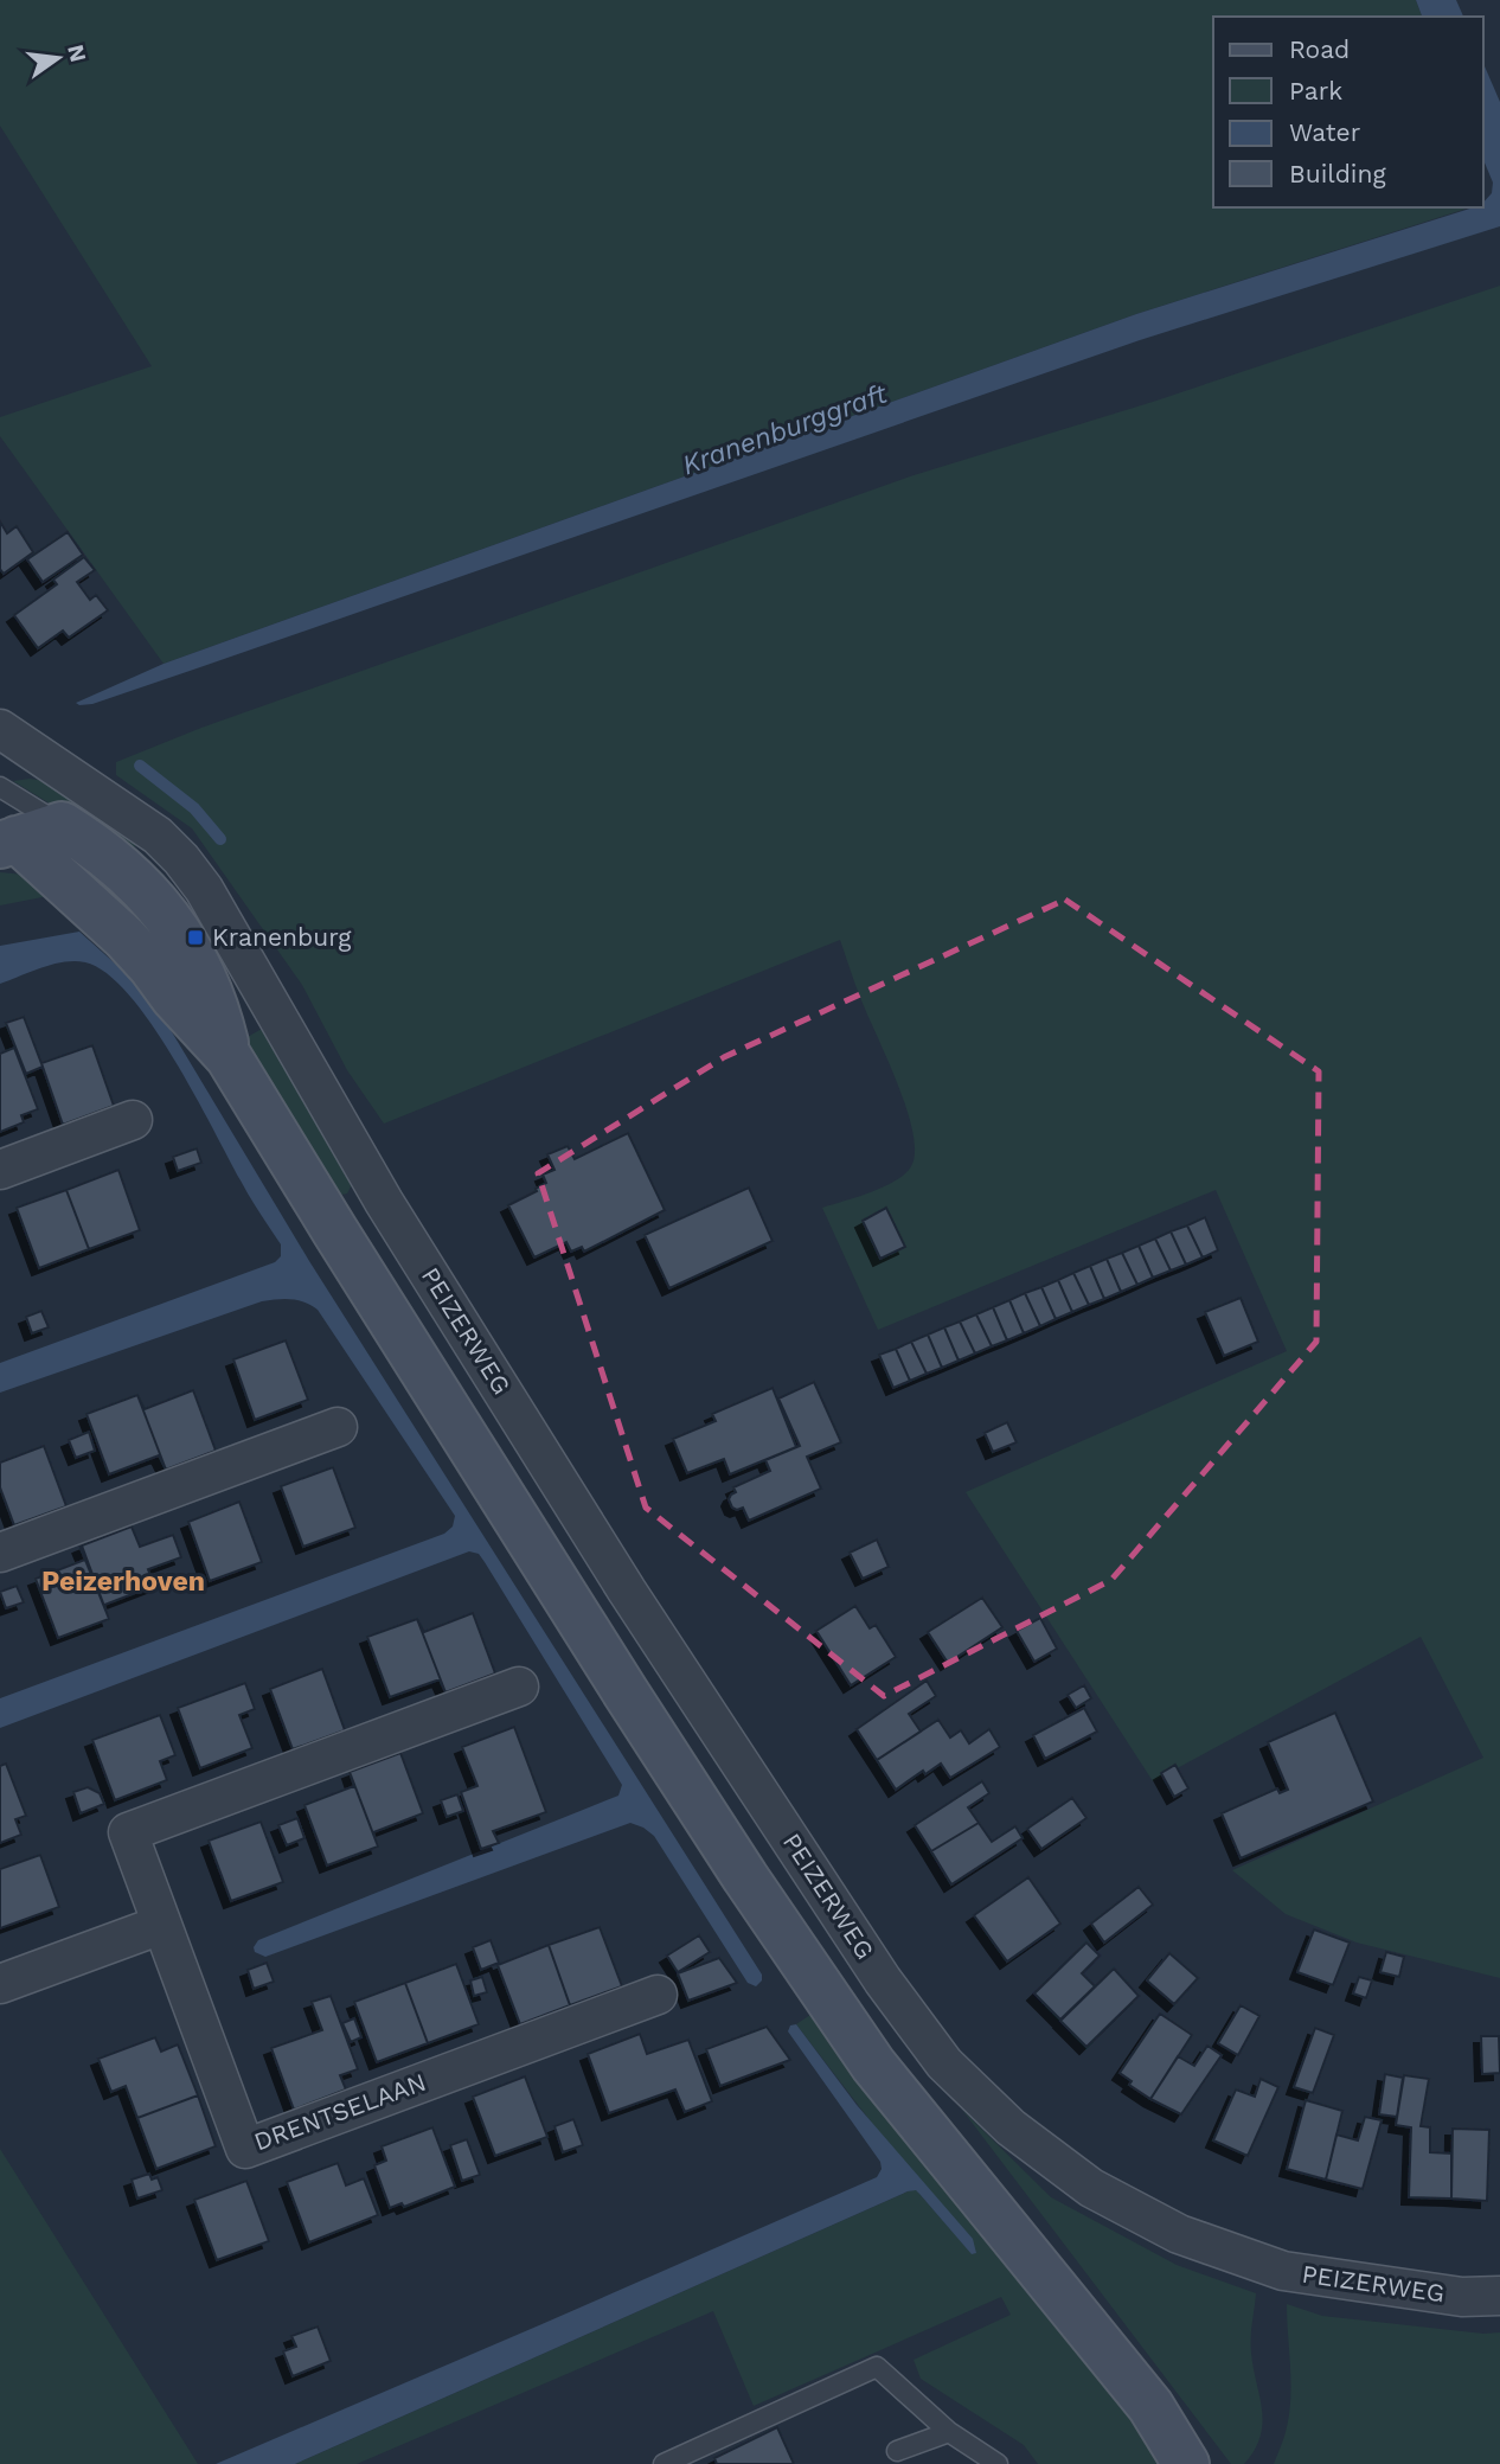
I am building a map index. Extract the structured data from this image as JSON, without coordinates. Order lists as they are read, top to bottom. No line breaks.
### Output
{"streets":{"street":["PEIZERWEG","DRENTSELAAN"]},"districts":["Peizerhoven"],"water":["Kranenburggraft"],"places":{"transit":["Kranenburg"]},"legend":["Road","Park","Water","Building"],"north":"right"}
